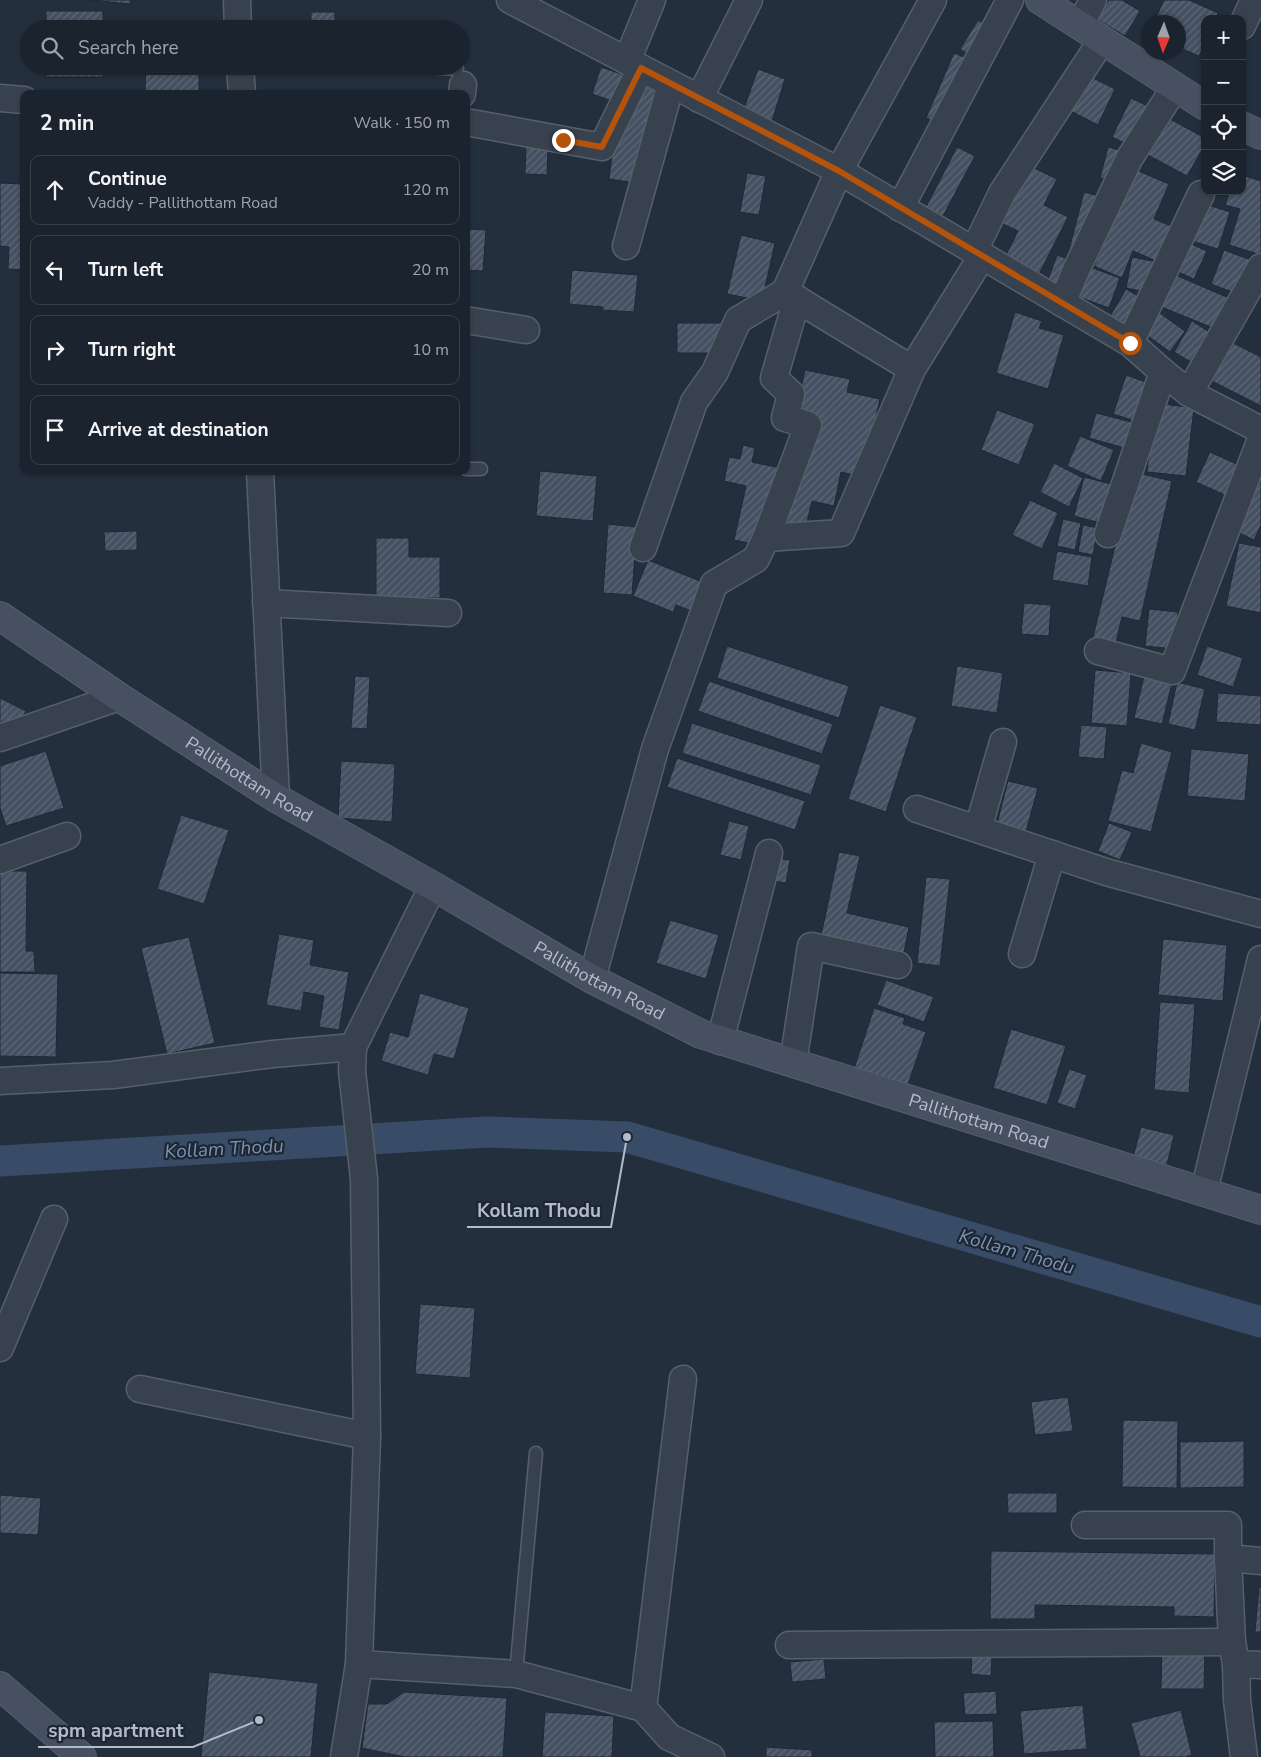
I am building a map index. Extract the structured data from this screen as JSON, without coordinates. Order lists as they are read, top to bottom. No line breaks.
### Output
{"streets":{"street":["Pallithottam Road"]},"water":["Kollam Thodu"],"places":["Kollam Thodu","spm apartment"],"north":"bottom","page":{"map_buttons":["+","−"],"search":"Search here","heading":["2 min","Walk · 150 m"],"list":[["Continue","Vaddy - Pallithottam Road","120 m"],["Turn left","20 m"],["Turn right","10 m"],"Arrive at destination"]}}
